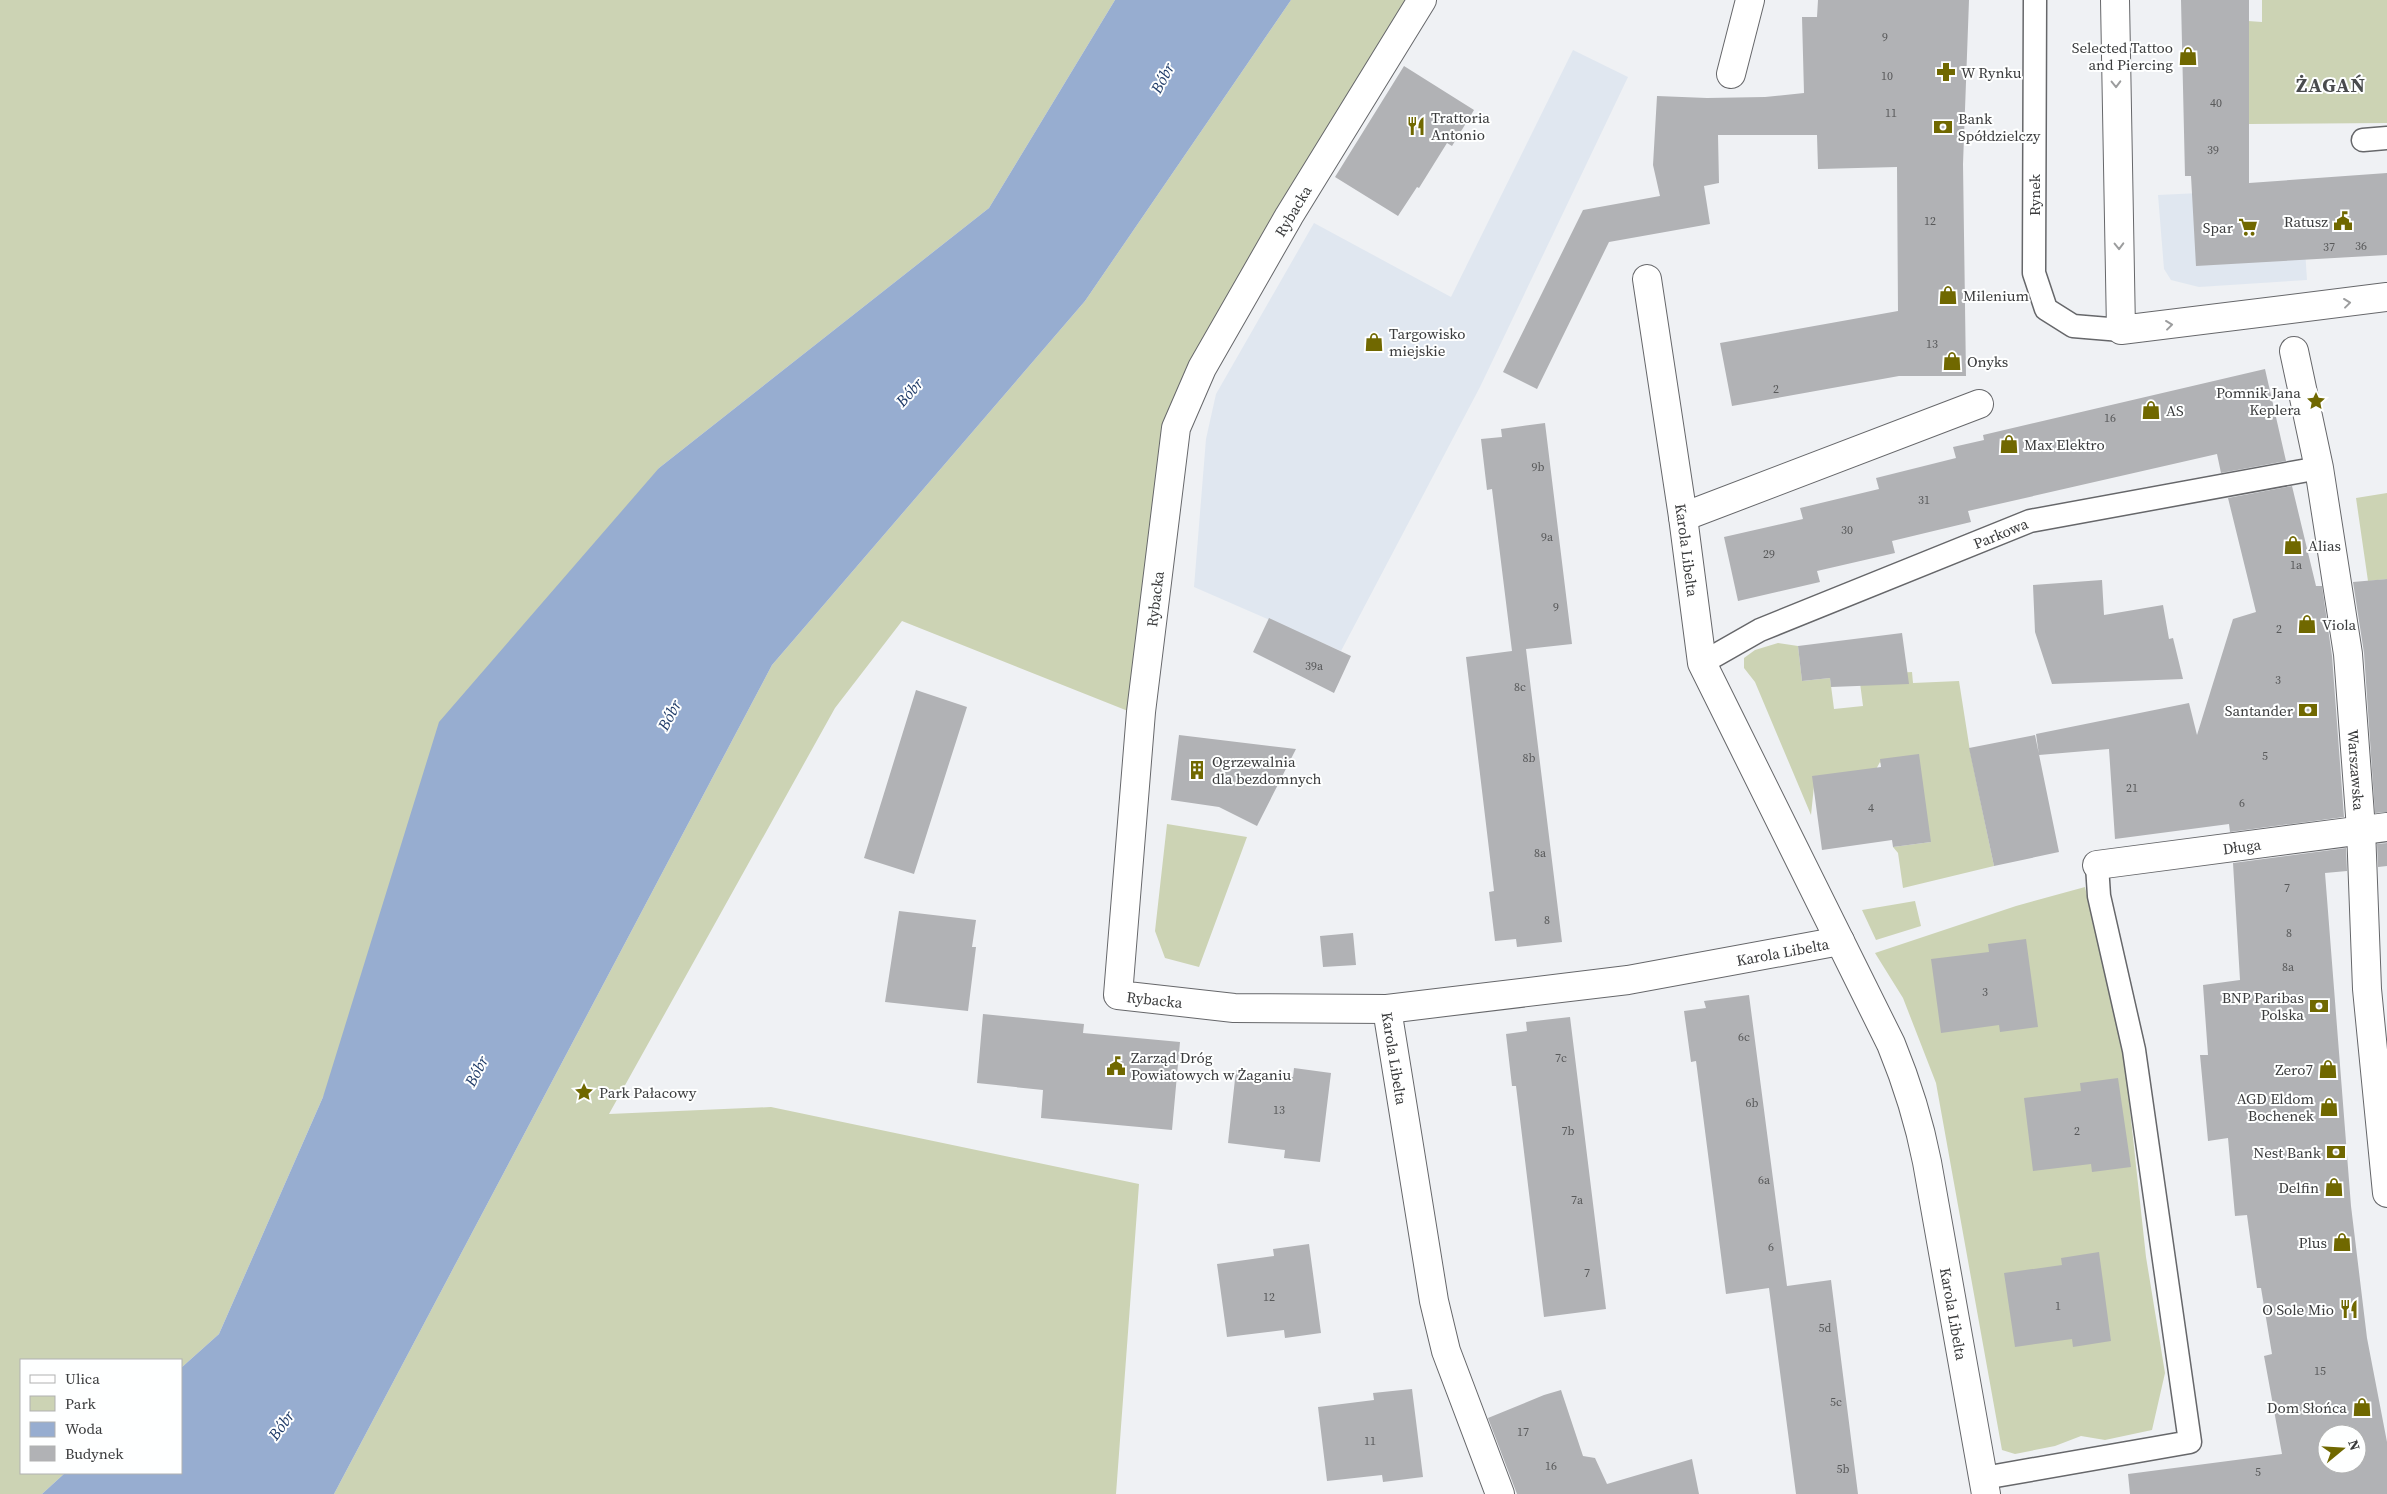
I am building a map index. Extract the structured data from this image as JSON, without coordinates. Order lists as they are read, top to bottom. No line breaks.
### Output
{"streets":{"street":["Rynek","Rybacka","Karola Libelta","Warszawska","Długa"],"lane":["Parkowa"]},"crossings":[["Rybacka","Karola Libelta"],["Parkowa","Karola Libelta"],["Parkowa","Warszawska"],["Warszawska","Długa"]],"one_way":["Rynek"],"districts":["ŻAGAŃ"],"water":["Bóbr"],"places":{"shop":["Selected Tattoo and Piercing","Milenium","Targowisko miejskie","Onyks","AS","Max Elektro","Alias","Viola","Zero7","AGD Eldom Bochenek","Delfin","Plus","Dom Słońca"],"pharmacy":["W Rynku"],"restaurant":["Trattoria Antonio","O Sole Mio"],"bank":["Bank Spółdzielczy","Santander","BNP Paribas Polska","Nest Bank"],"public building":["Ratusz","Zarząd Dróg Powiatowych w Żaganiu"],"supermarket":["Spar"],"place":["Pomnik Jana Keplera","Park Pałacowy"],"building":["Ogrzewalnia dla bezdomnych"]},"house_numbers":["9","10","40","11","39","12","36","37","13","2","16","9b","31","30","9a","29","1a","9","2","39a","3","8c","5","8b","21","6","4","8a","7","8","8","8a","3","6c","7c","6b","13","7b","2","6a","7a","6","7","12","1","5d","15","5c","17","11","16","5b","5"],"legend":["Ulica","Park","Woda","Budynek"],"north":"right"}
